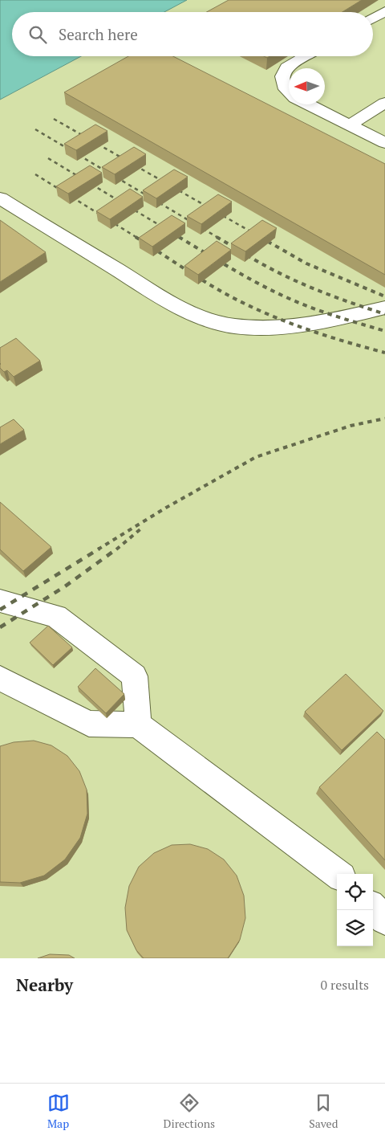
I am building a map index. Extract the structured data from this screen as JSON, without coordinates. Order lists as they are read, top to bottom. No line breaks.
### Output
{"north":"left","page":{"search":"Search here","heading":["Nearby","0 results"],"nav":["Map","Directions","Saved"]}}
